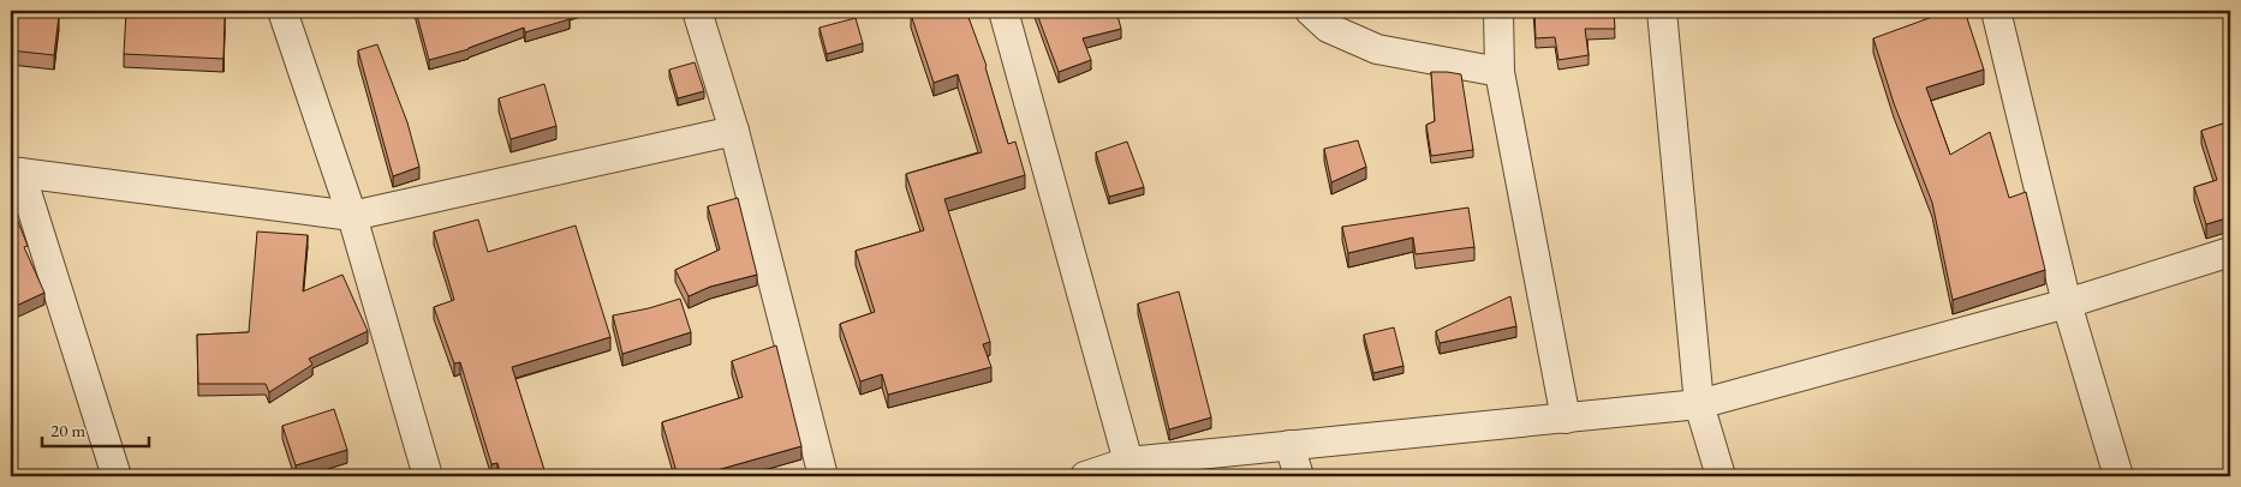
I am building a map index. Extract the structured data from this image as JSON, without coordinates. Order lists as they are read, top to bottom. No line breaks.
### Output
{"scale_bar":"20 m"}
